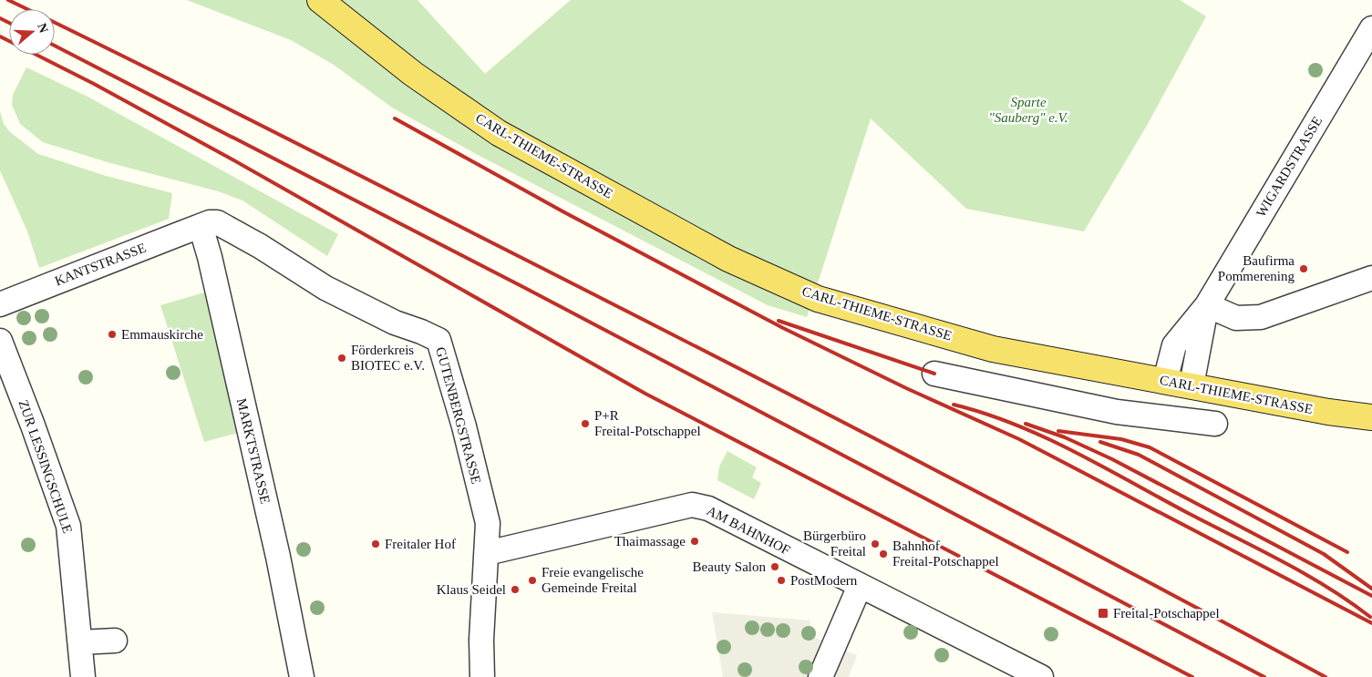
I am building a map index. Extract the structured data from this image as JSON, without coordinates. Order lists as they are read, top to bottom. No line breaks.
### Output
{"streets":{"main road":["CARL-THIEME-STRASSE"],"street":["WIGARDSTRASSE","KANTSTRASSE","GUTENBERGSTRASSE","MARKTSTRASSE","ZUR LESSINGSCHULE","AM BAHNHOF"]},"crossings":[["CARL-THIEME-STRASSE","WIGARDSTRASSE"],["KANTSTRASSE","GUTENBERGSTRASSE"],["KANTSTRASSE","MARKTSTRASSE"],["GUTENBERGSTRASSE","MARKTSTRASSE"],["GUTENBERGSTRASSE","AM BAHNHOF"]],"parks":["Sparte \"Sauberg\" e.V."],"places":{"other":["Baufirma Pommerening","Emmauskirche","Förderkreis BIOTEC e.V.","P+R Freital-Potschappel","Thaimassage","Freitaler Hof","Bürgerbüro Freital","Bahnhof Freital-Potschappel","Beauty Salon","Freie evangelische Gemeinde Freital","PostModern","Klaus Seidel"],"transit":["Freital-Potschappel"]},"north":"right"}
